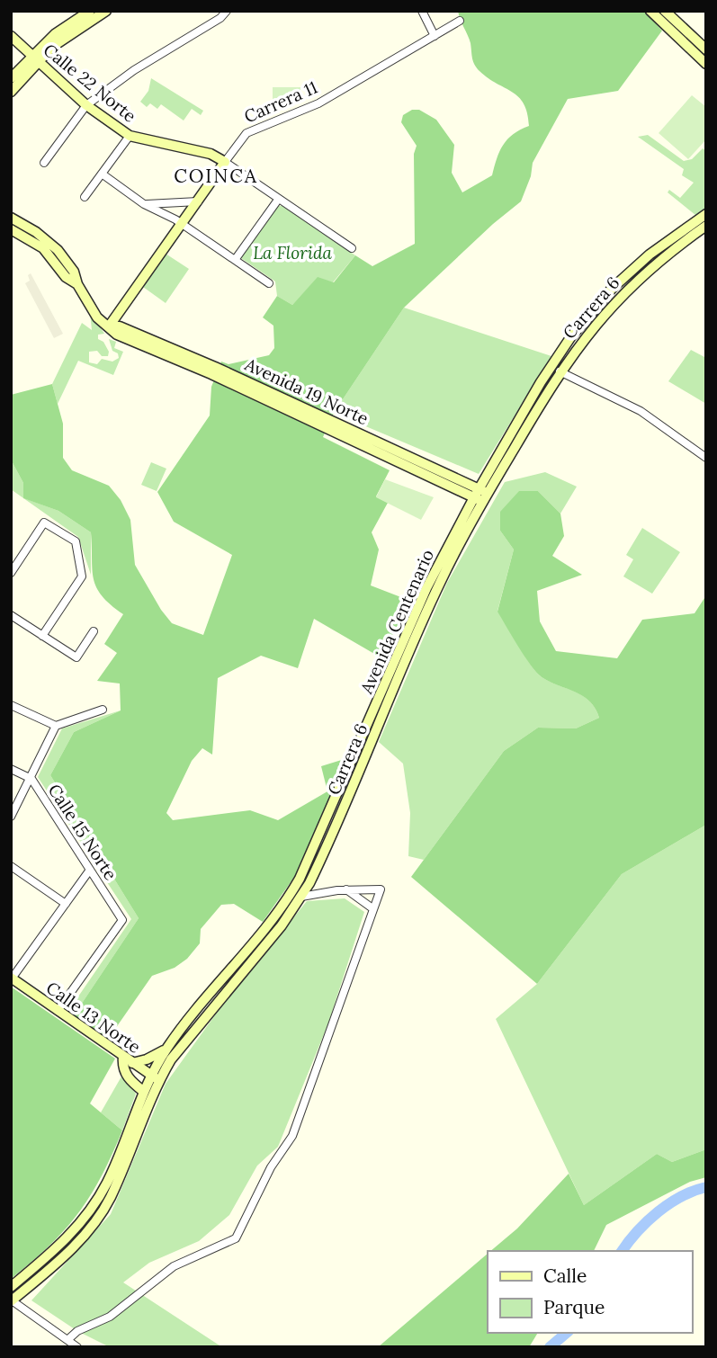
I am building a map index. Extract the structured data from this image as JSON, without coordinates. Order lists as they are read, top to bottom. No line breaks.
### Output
{"streets":{"main road":["Calle 22 Norte","Carrera 11","Carrera 6","Avenida 19 Norte","Avenida Centenario","Calle 13 Norte"],"street":["Calle 15 Norte"]},"crossings":[["Calle 22 Norte","Carrera 11"],["Carrera 11","Avenida 19 Norte"],["Carrera 6","Avenida 19 Norte"],["Carrera 6","Avenida Centenario"],["Carrera 6","Calle 13 Norte"],["Avenida 19 Norte","Avenida Centenario"],["Avenida Centenario","Calle 13 Norte"],["Calle 15 Norte","Calle 13 Norte"]],"districts":["COINCA"],"parks":["La Florida"],"legend":["Calle","Parque"]}
